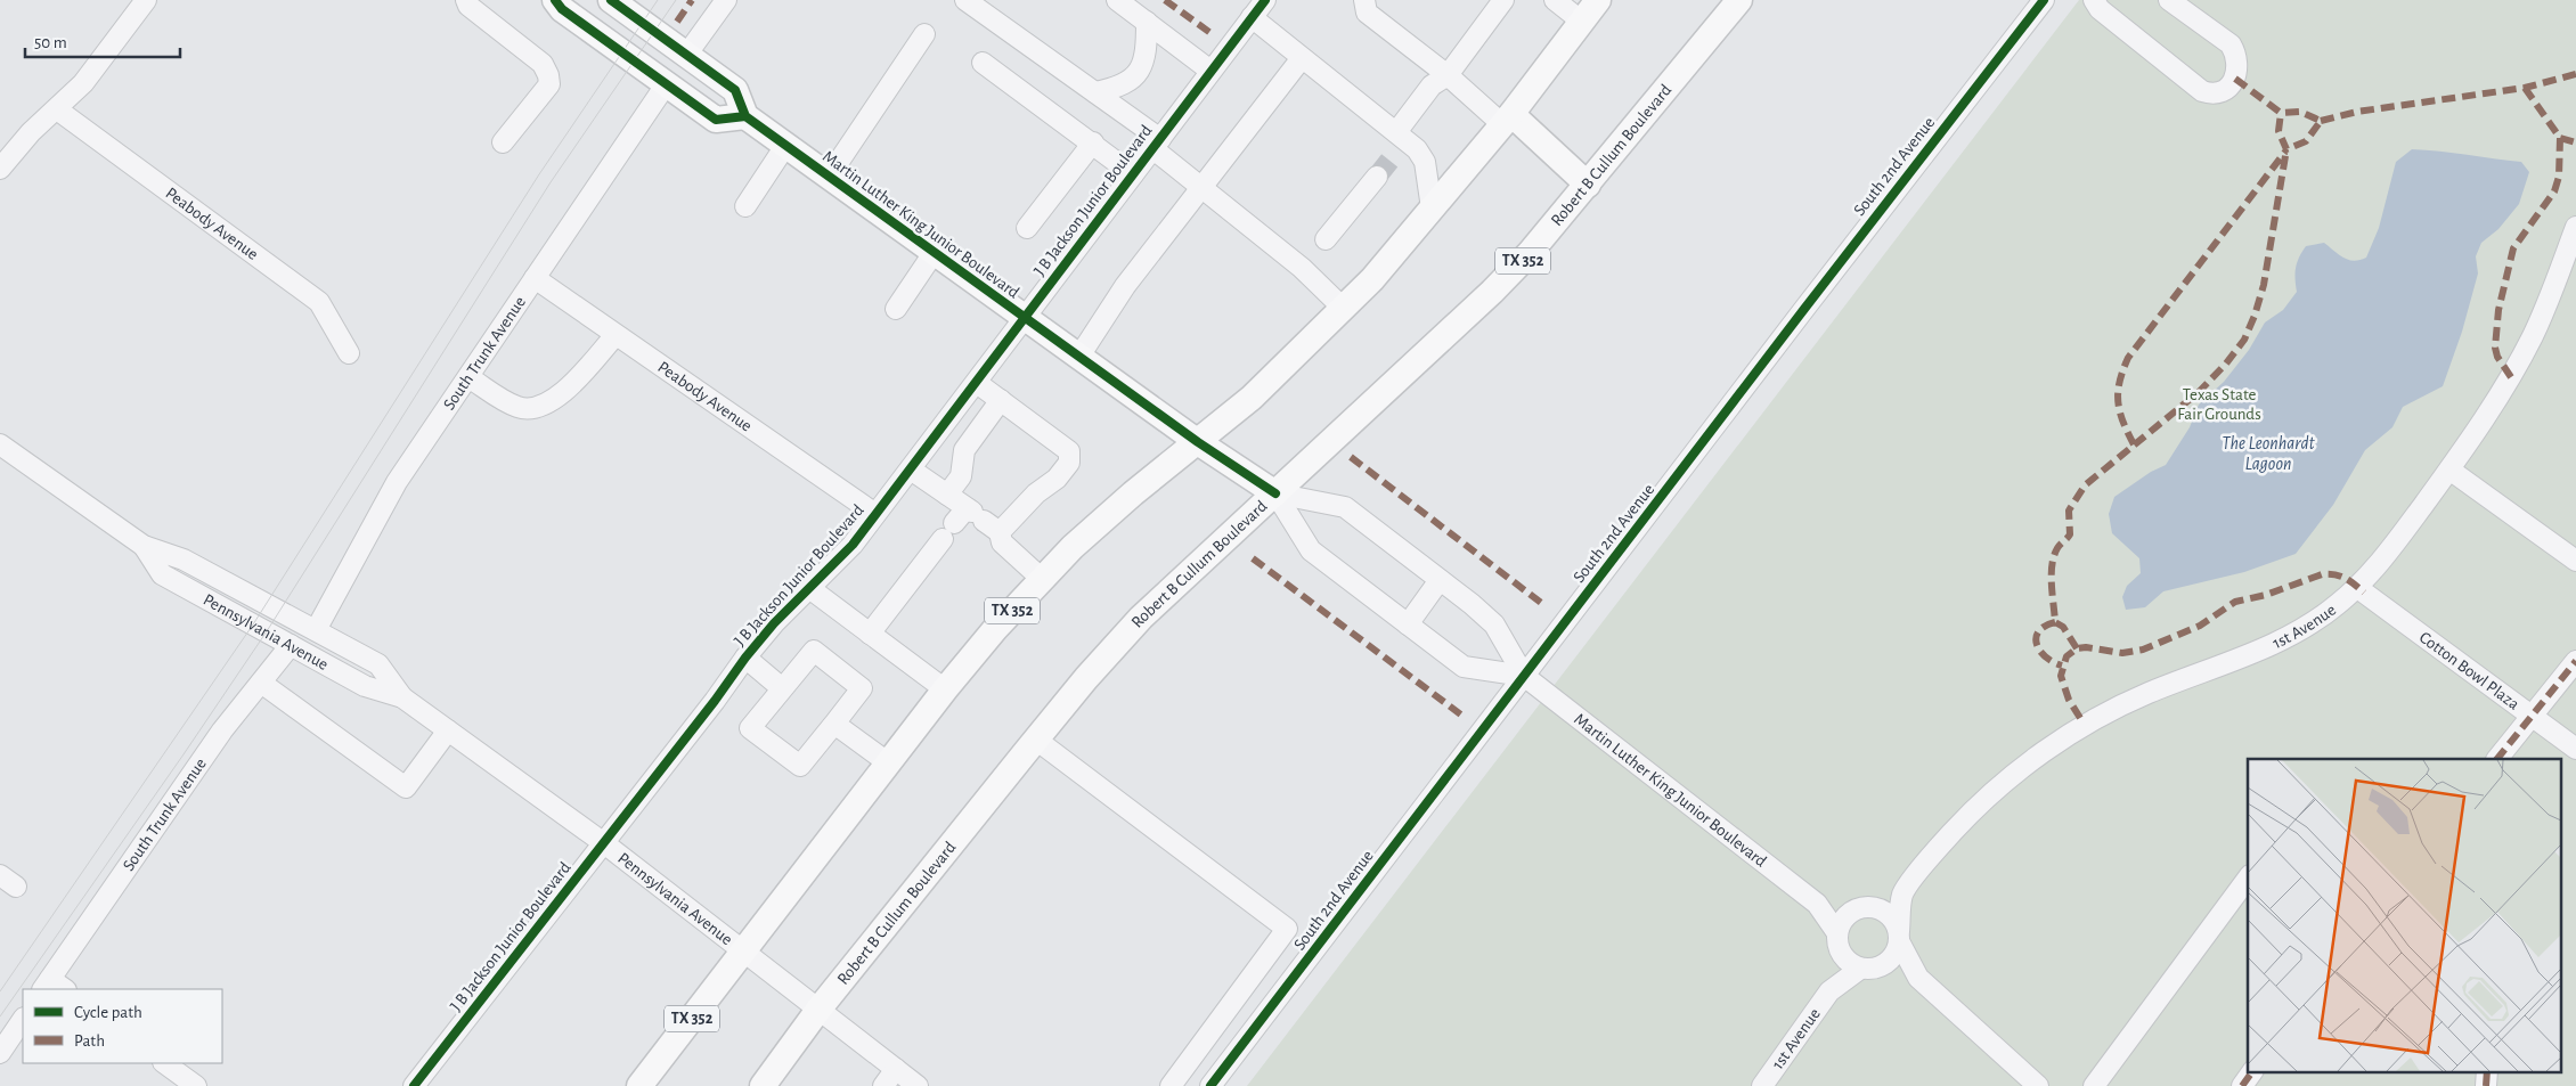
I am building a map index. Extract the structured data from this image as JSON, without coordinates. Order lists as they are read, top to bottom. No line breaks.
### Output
{"streets":{"main road":["Robert B Cullum Boulevard","Martin Luther King Junior Boulevard","TX 352"],"street":["South 2nd Avenue","J B Jackson Junior Boulevard","Peabody Avenue","South Trunk Avenue","1st Avenue","Pennsylvania Avenue","Cotton Bowl Plaza"]},"crossings":[["Robert B Cullum Boulevard","Martin Luther King Junior Boulevard"],["Robert B Cullum Boulevard","Pennsylvania Avenue"],["South 2nd Avenue","Martin Luther King Junior Boulevard"],["J B Jackson Junior Boulevard","Peabody Avenue"],["J B Jackson Junior Boulevard","Martin Luther King Junior Boulevard"],["J B Jackson Junior Boulevard","Pennsylvania Avenue"],["Peabody Avenue","South Trunk Avenue"],["Martin Luther King Junior Boulevard","TX 352"],["TX 352","Pennsylvania Avenue"],["South Trunk Avenue","Pennsylvania Avenue"]],"water":["The Leonhardt Lagoon"],"parks":["Texas State Fair Grounds"],"legend":["Cycle path","Path"],"scale_bar":"50 m"}
